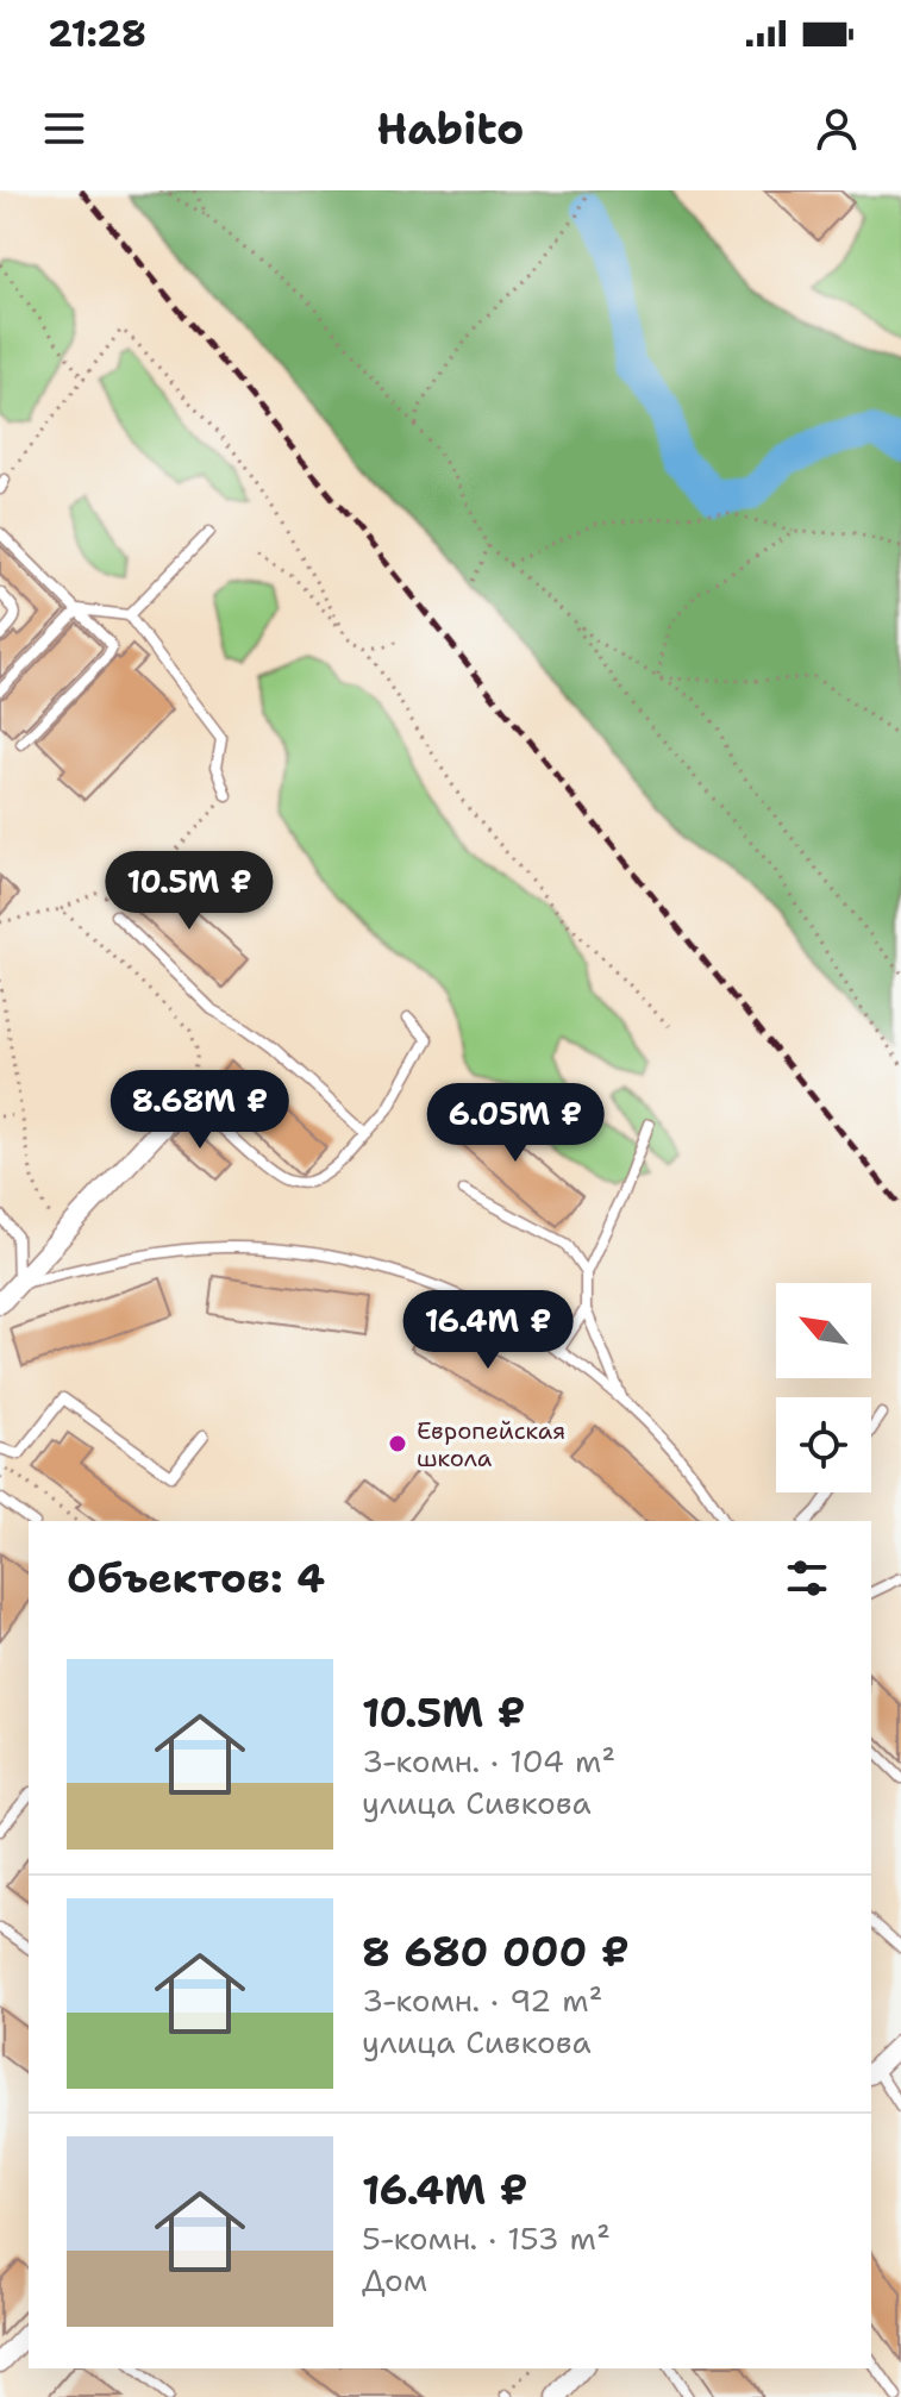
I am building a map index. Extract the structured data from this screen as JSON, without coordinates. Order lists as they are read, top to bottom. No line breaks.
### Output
{"places":["Европейская школа"],"north":"top left","page":{"status":"21:28","header":"Habito","price":["10.5M ₽","8.68M ₽","6.05M ₽","16.4M ₽"],"heading":"Объектов: 4","list":[{"name":"10.5M ₽","note":"3-комн. · 104 m² · улица Сивкова"},{"name":"8 680 000 ₽","note":"3-комн. · 92 m² · улица Сивкова"},{"name":"16.4M ₽","note":"5-комн. · 153 m² · Дом"}]}}
